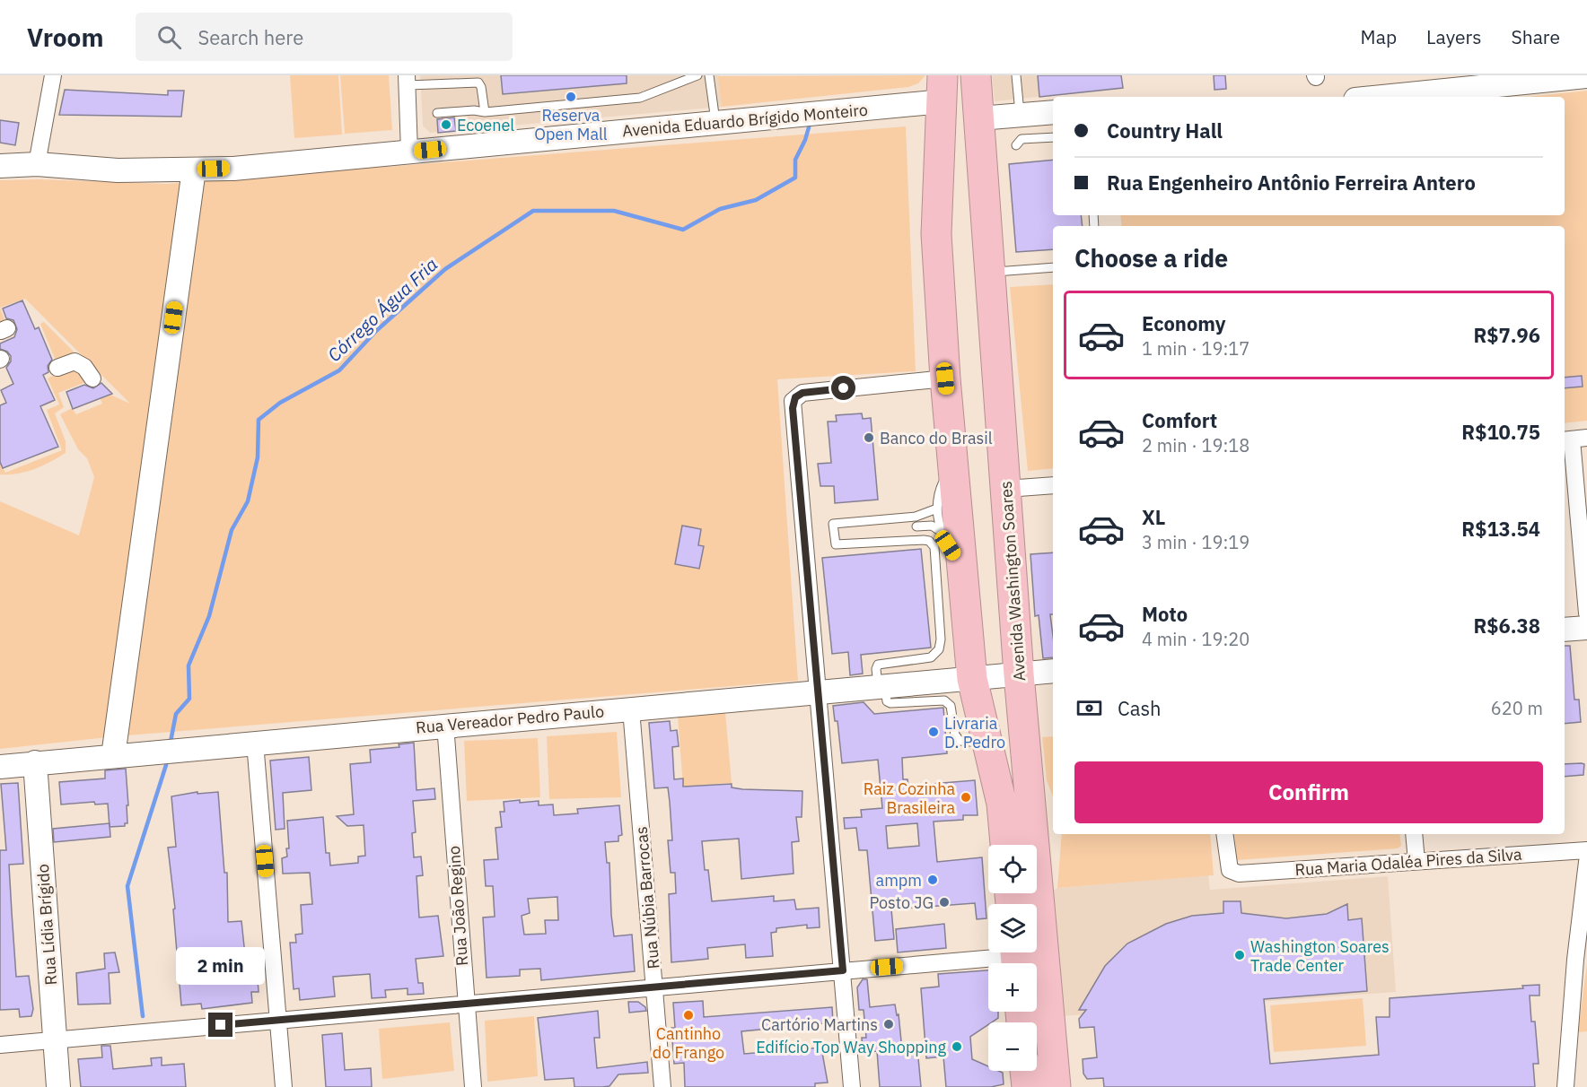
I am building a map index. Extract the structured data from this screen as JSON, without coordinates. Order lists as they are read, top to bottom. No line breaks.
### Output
{"streets":{"highway":["Avenida Washington Soares"],"street":["Avenida Eduardo Brígido Monteiro","Rua Vereador Pedro Paulo","Rua Maria Odaléa Pires da Silva","Rua Núbia Barrocas","Rua João Regino","Rua Lídia Brígido"]},"crossings":[["Avenida Washington Soares","Rua Vereador Pedro Paulo"],["Rua Vereador Pedro Paulo","Rua Núbia Barrocas"],["Rua Vereador Pedro Paulo","Rua João Regino"],["Rua Vereador Pedro Paulo","Rua Lídia Brígido"]],"water":["Córrego Água Fria"],"places":["Reserva Open Mall","Ecoenel","Banco do Brasil","Livraria D. Pedro","Raiz Cozinha Brasileira","ampm","Posto JG","Washington Soares Trade Center","Cantinho do Frango","Cartório Martins","Edifício Top Way Shopping"],"page":{"header":"Vroom","search":"Search here","nav":["Map","Layers","Share"],"banner":["Country Hall","Rua Engenheiro Antônio Ferreira Antero"],"heading":"Choose a ride","list":[{"name":"Economy","note":"1 min · 19:17","value":"R$7.96"},{"name":"Comfort","note":"2 min · 19:18","value":"R$10.75"},{"name":"XL","note":"3 min · 19:19","value":"R$13.54"},{"name":"Moto","note":"4 min · 19:20","value":"R$6.38"}],"pay":["Cash","620 m"],"buttons":"Confirm","map_buttons":["+","−"],"bubble":"2 min"}}
